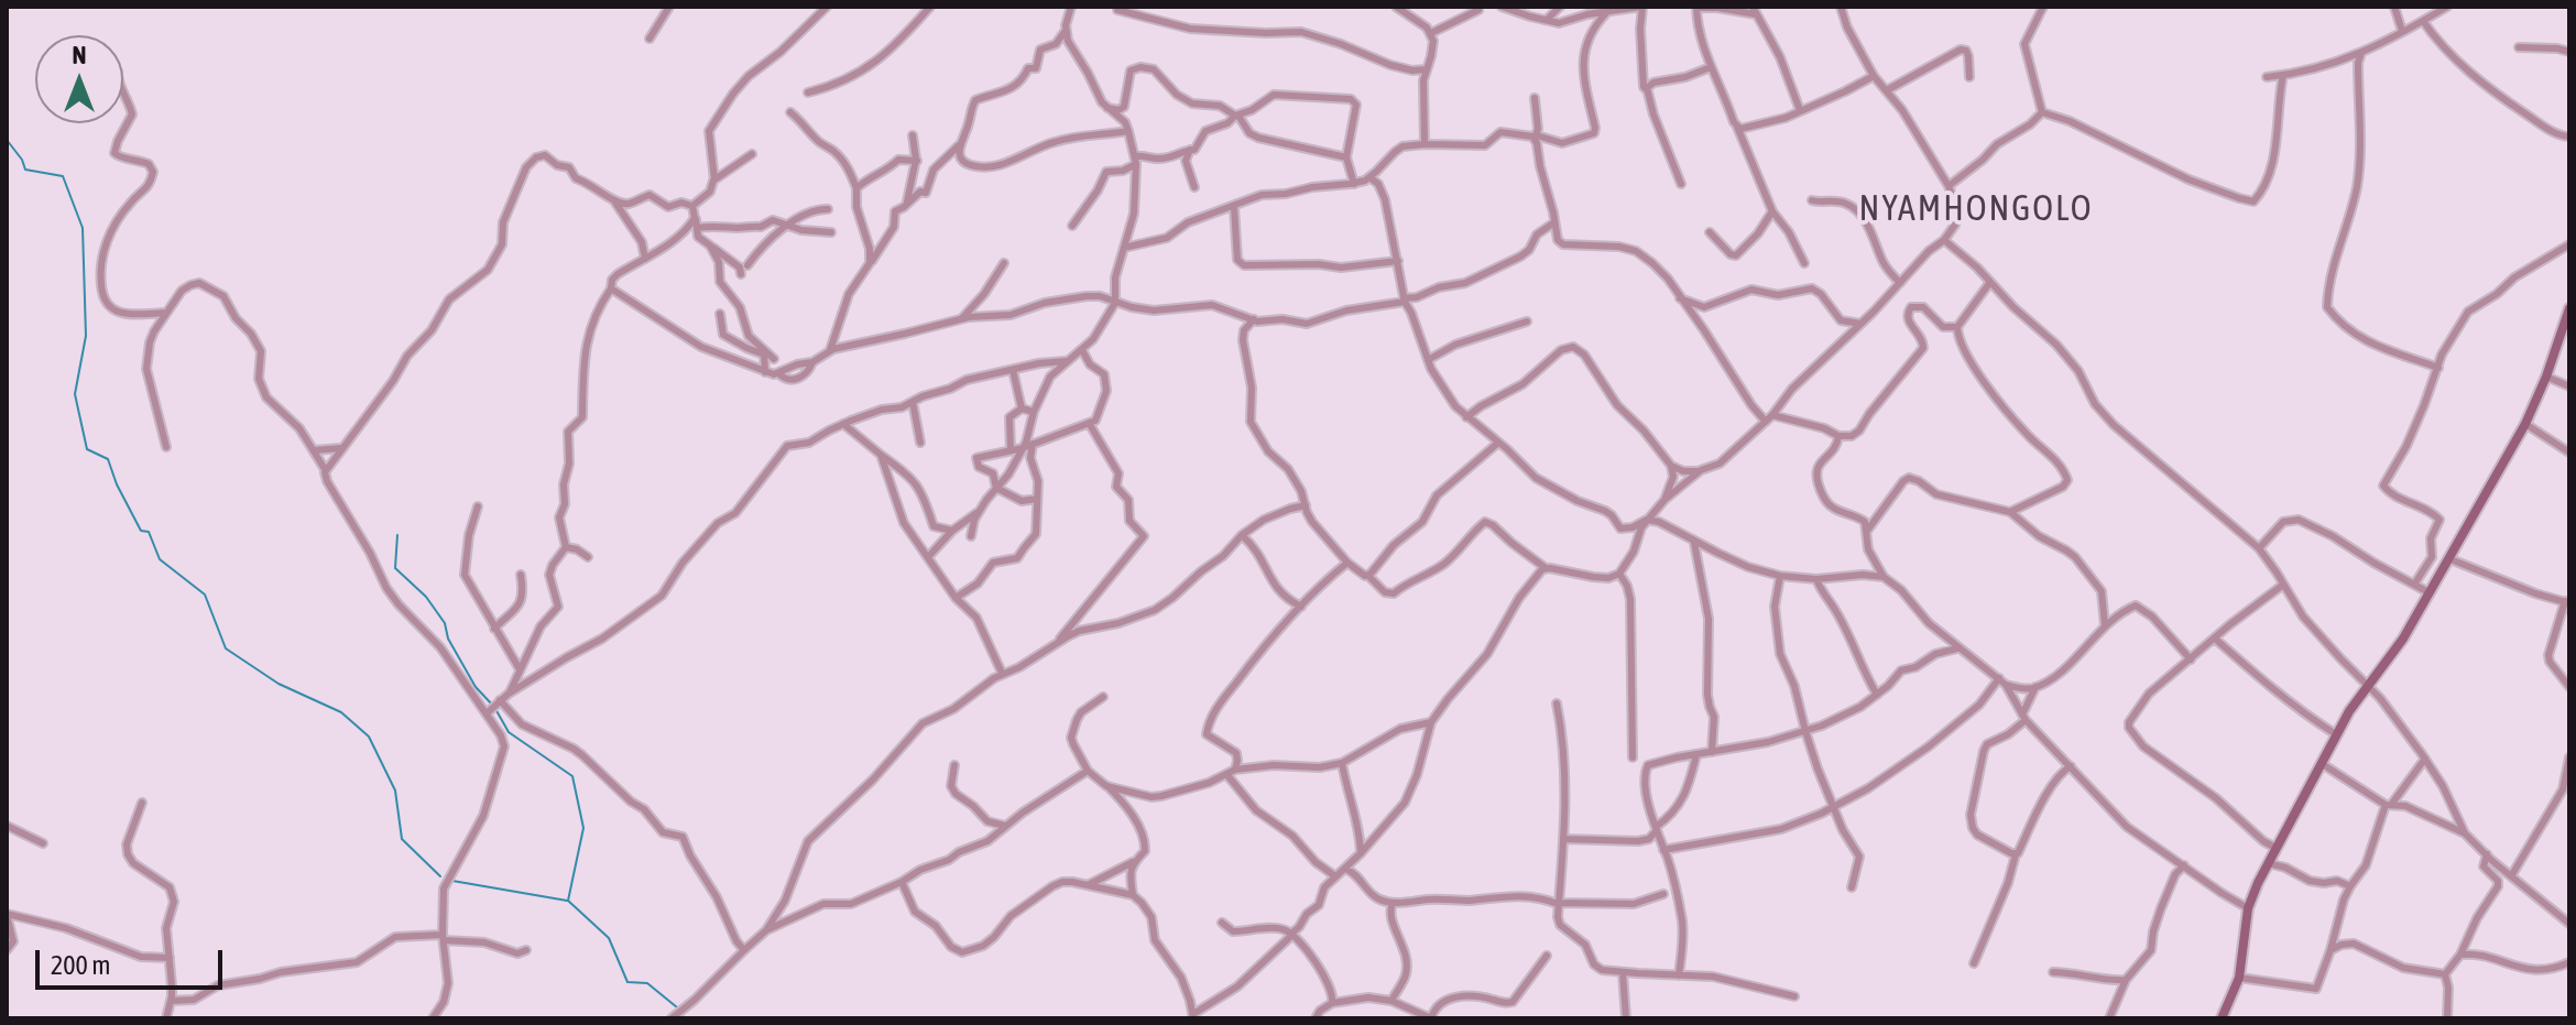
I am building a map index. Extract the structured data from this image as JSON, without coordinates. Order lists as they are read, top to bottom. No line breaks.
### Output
{"districts":["NYAMHONGOLO"],"scale_bar":"200 m","north":"top"}
